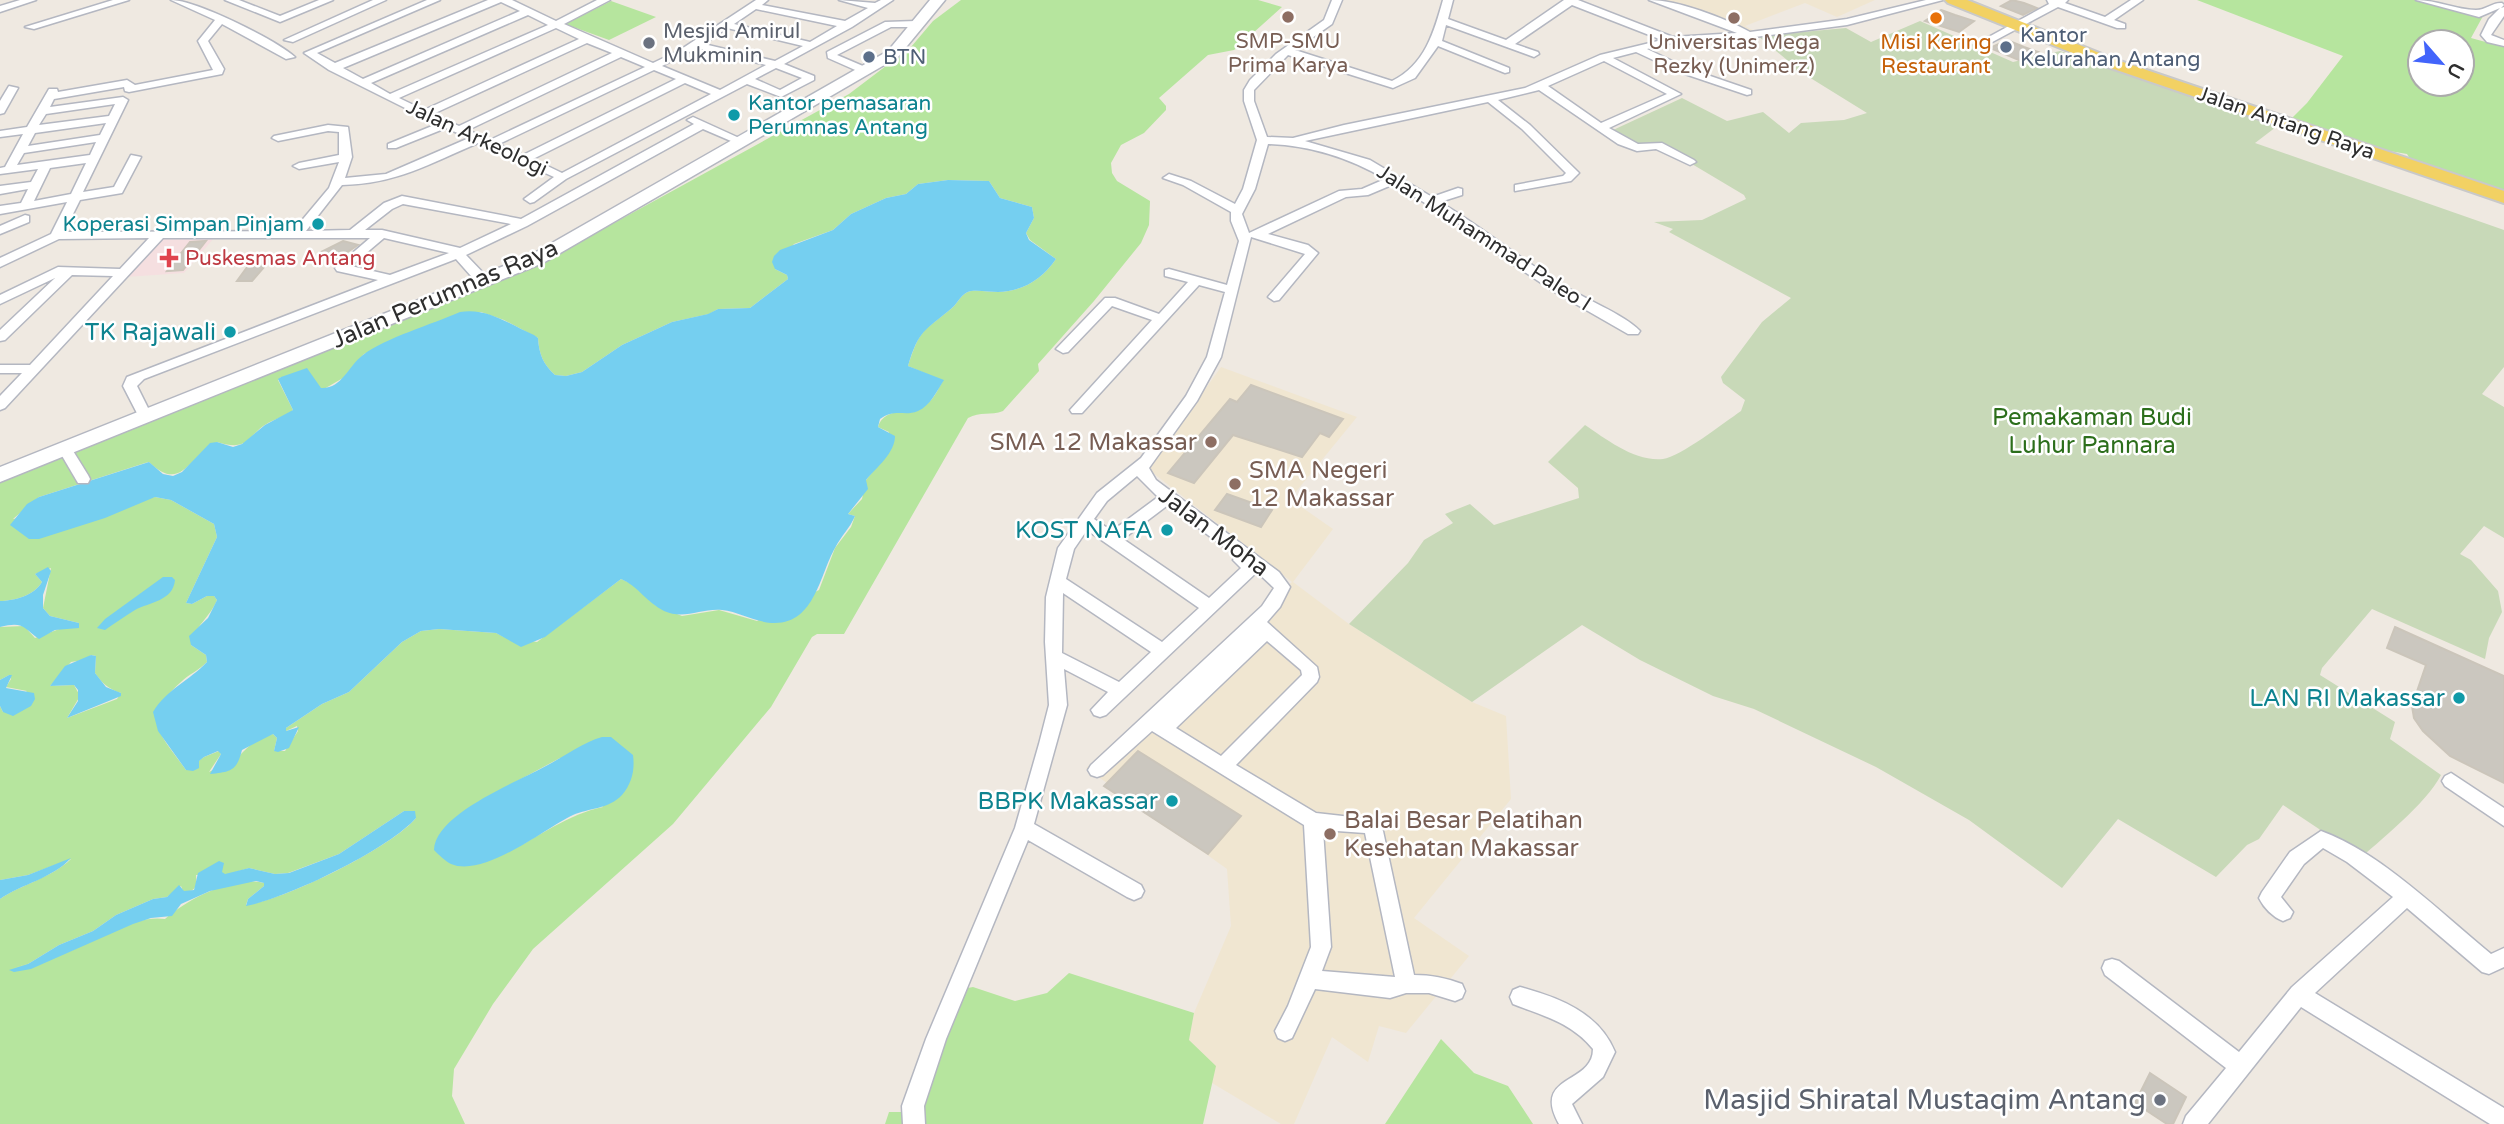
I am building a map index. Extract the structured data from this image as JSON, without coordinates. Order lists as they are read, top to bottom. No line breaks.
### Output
{"streets":{"main road":["Jalan Antang Raya"],"street":["Jalan Arkeologi","Jalan Muhammad Paleo I","Jalan Perumnas Raya","Jalan Moha"]},"parks":["Pemakaman Budi Luhur Pannara"],"places":{"other":["SMP-SMU Prima Karya","Universitas Mega Rezky (Unimerz)","Misi Kering Restaurant","Mesjid Amirul Mukminin","Kantor Kelurahan Antang","BTN","Kantor pemasaran Perumnas Antang","Koperasi Simpan Pinjam","TK Rajawali","SMA 12 Makassar","SMA Negeri 12 Makassar","KOST NAFA","LAN RI Makassar","BBPK Makassar","Balai Besar Pelatihan Kesehatan Makassar","Masjid Shiratal Mustaqim Antang"],"health":["Puskesmas Antang"]},"north":"bottom right"}
